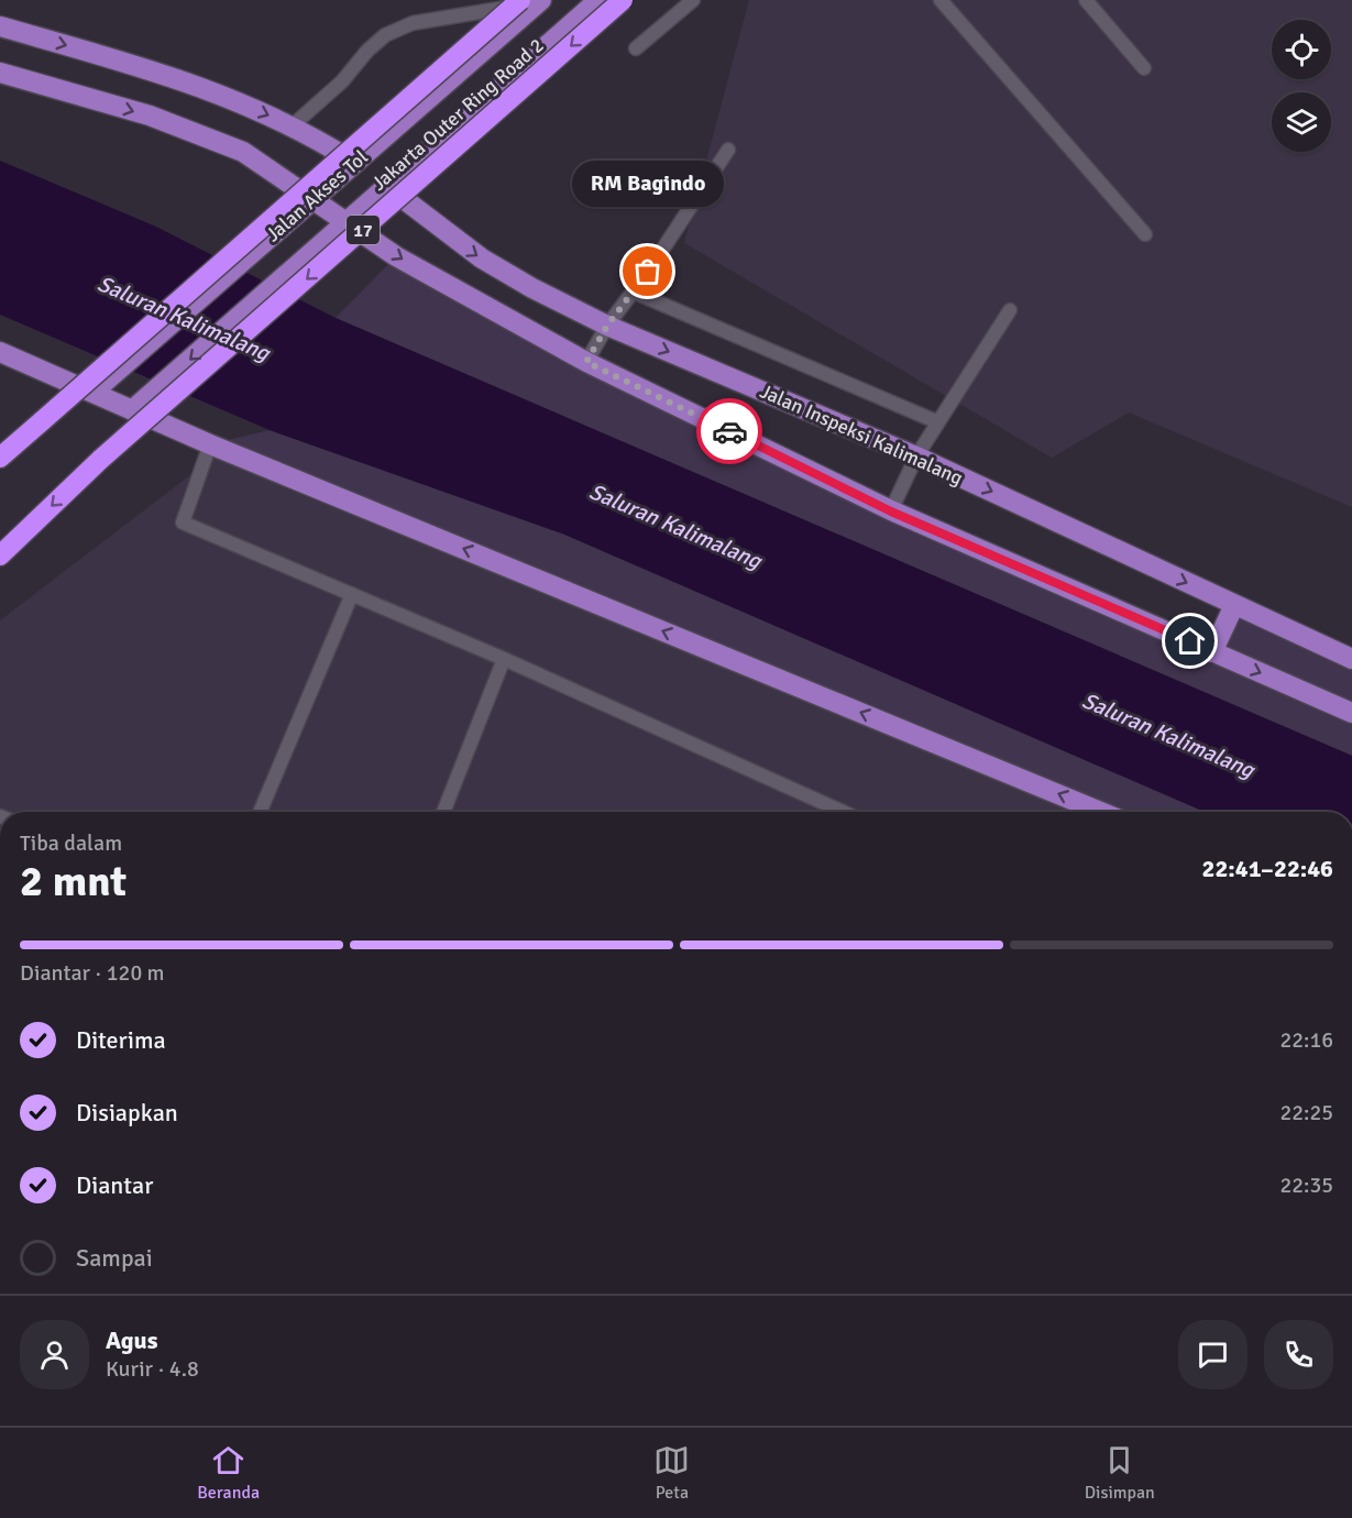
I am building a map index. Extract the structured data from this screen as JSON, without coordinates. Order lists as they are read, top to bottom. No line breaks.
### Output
{"streets":{"highway":["Jakarta Outer Ring Road 2","17"],"main road":["Jalan Akses Tol","Jalan Inspeksi Kalimalang"]},"crossings":[["Jalan Akses Tol","Jalan Inspeksi Kalimalang"]],"water":["Saluran Kalimalang"],"places":["RM Bagindo"],"page":{"bubble":"RM Bagindo","heading":["2 mnt","Tiba dalam","22:41–22:46"],"panel":["Agus","Kurir · 4.8"],"bar":"Diantar · 120 m","list":[["Diterima","22:16"],["Disiapkan","22:25"],["Diantar","22:35"],"Sampai"],"tabs":["Beranda","Peta","Disimpan"]}}
